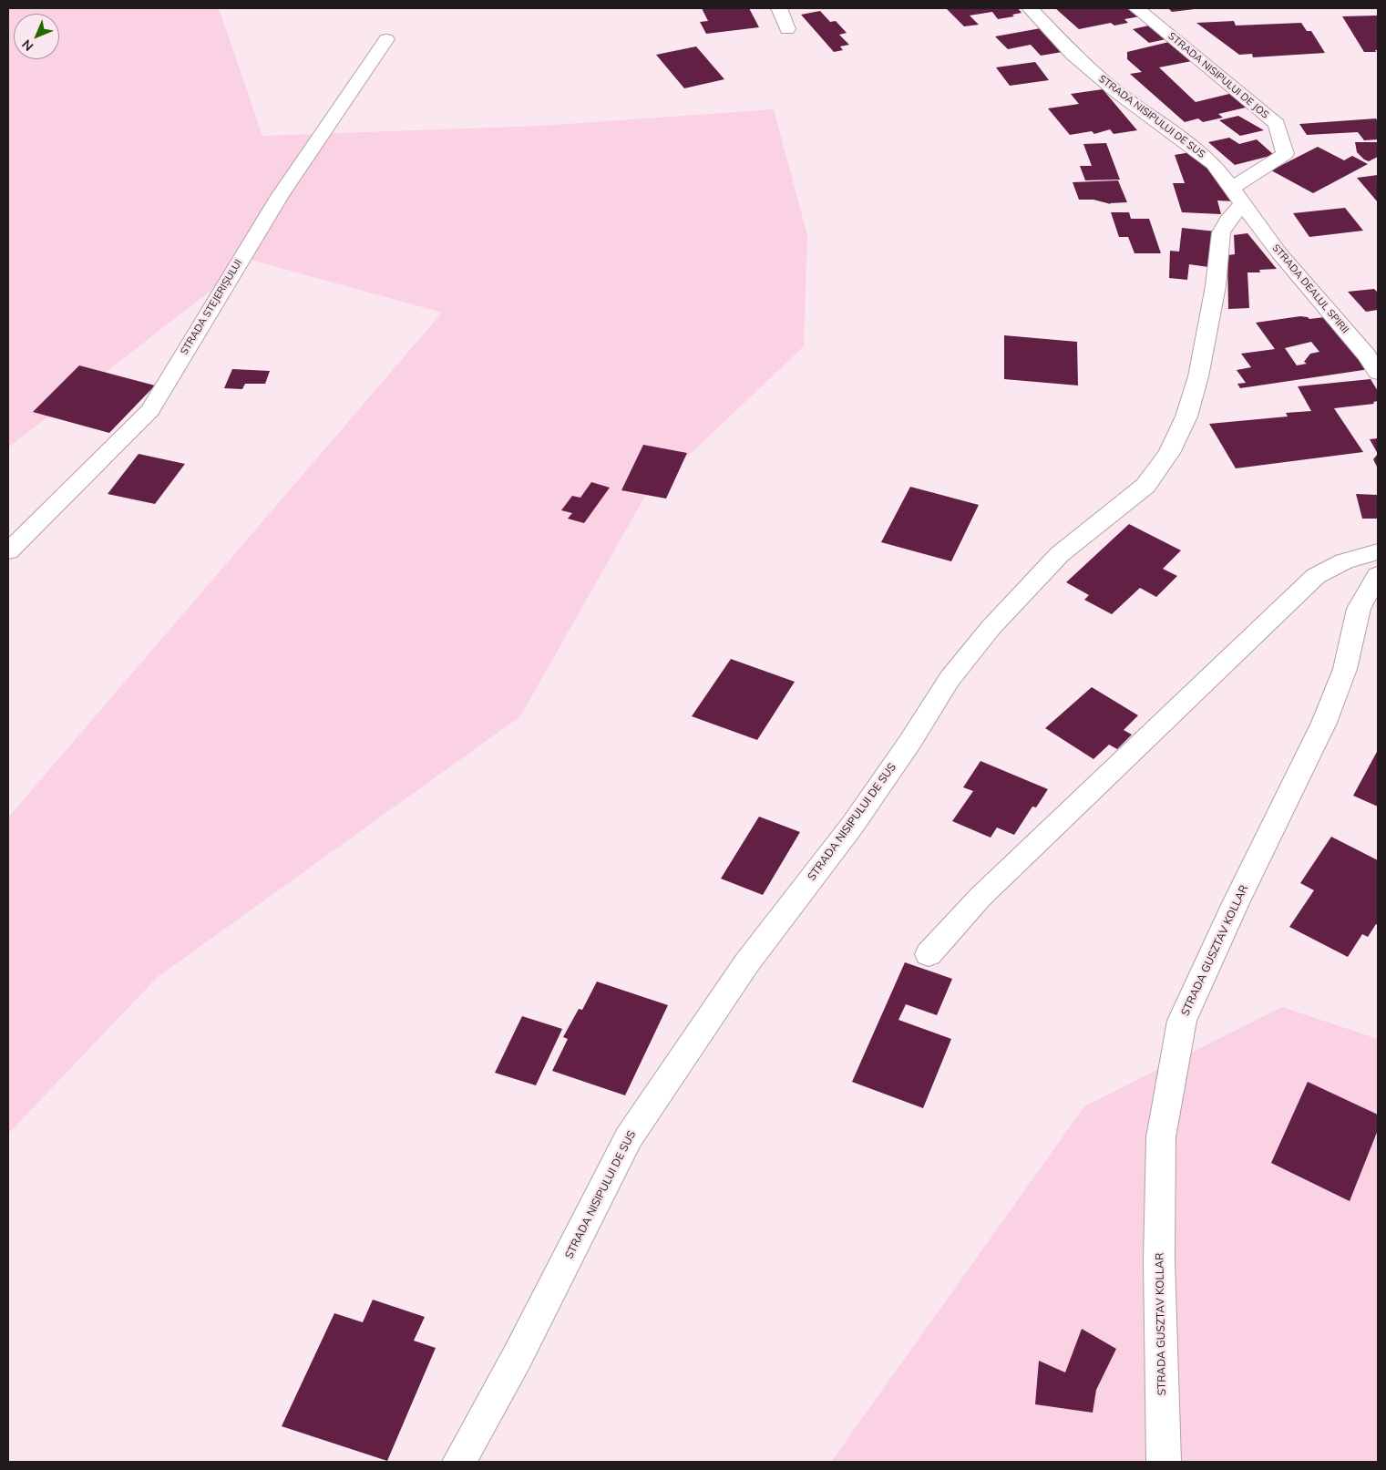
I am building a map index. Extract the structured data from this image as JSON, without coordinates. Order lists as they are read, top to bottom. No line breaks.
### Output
{"streets":{"street":["STRADA NISIPULUI DE JOS","STRADA NISIPULUI DE SUS","STRADA DEALUL SPIRII","STRADA STEJERIȘULUI","STRADA GUSZTAV KOLLAR"]},"crossings":[["STRADA NISIPULUI DE JOS","STRADA NISIPULUI DE SUS"],["STRADA NISIPULUI DE JOS","STRADA DEALUL SPIRII"],["STRADA NISIPULUI DE SUS","STRADA DEALUL SPIRII"]],"north":"bottom left"}
